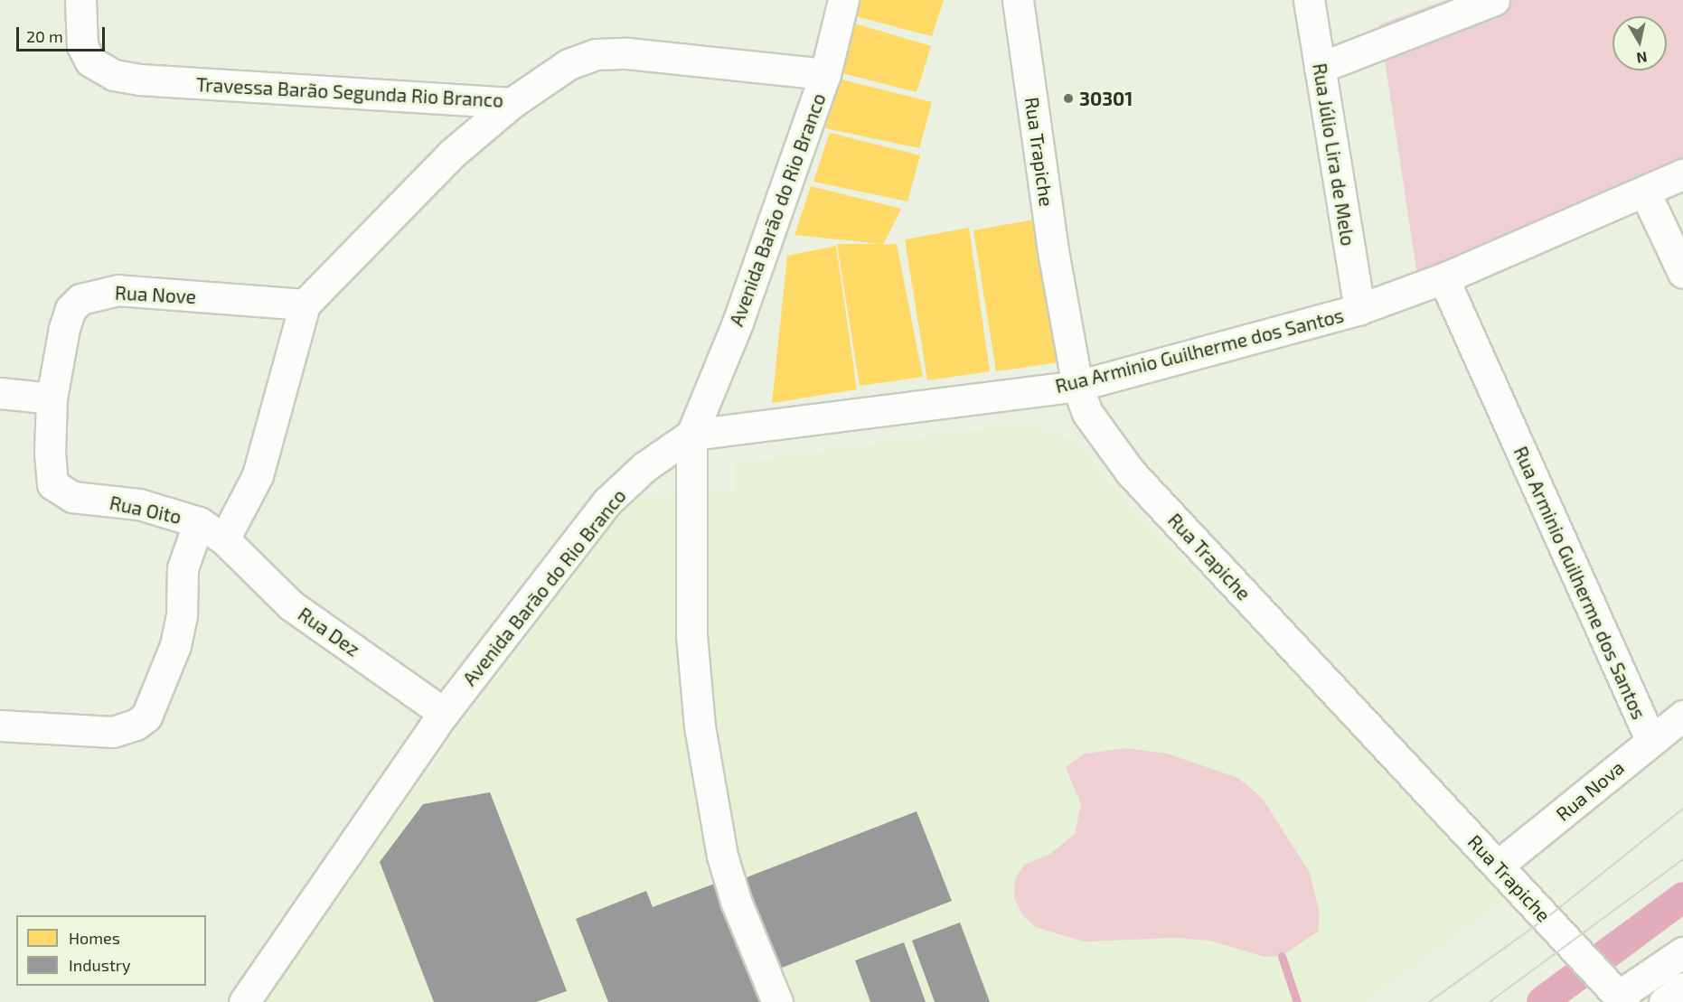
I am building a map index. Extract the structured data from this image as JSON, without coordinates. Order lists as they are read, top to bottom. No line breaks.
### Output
{"streets":{"street":["Travessa Barão Segunda Rio Branco","Rua Trapiche","Rua Júlio Lira de Melo","Avenida Barão do Rio Branco","Rua Nove","Rua Arminio Guilherme dos Santos","Rua Oito","Rua Dez","Rua Nova"]},"crossings":[["Travessa Barão Segunda Rio Branco","Avenida Barão do Rio Branco"],["Rua Trapiche","Rua Arminio Guilherme dos Santos"],["Rua Trapiche","Rua Nova"],["Rua Júlio Lira de Melo","Rua Arminio Guilherme dos Santos"],["Avenida Barão do Rio Branco","Rua Arminio Guilherme dos Santos"],["Avenida Barão do Rio Branco","Rua Dez"],["Rua Nove","Rua Oito"],["Rua Arminio Guilherme dos Santos","Rua Nova"],["Rua Oito","Rua Dez"]],"places":["30301"],"legend":["Homes","Industry"],"scale_bar":"20 m","north":"bottom"}
